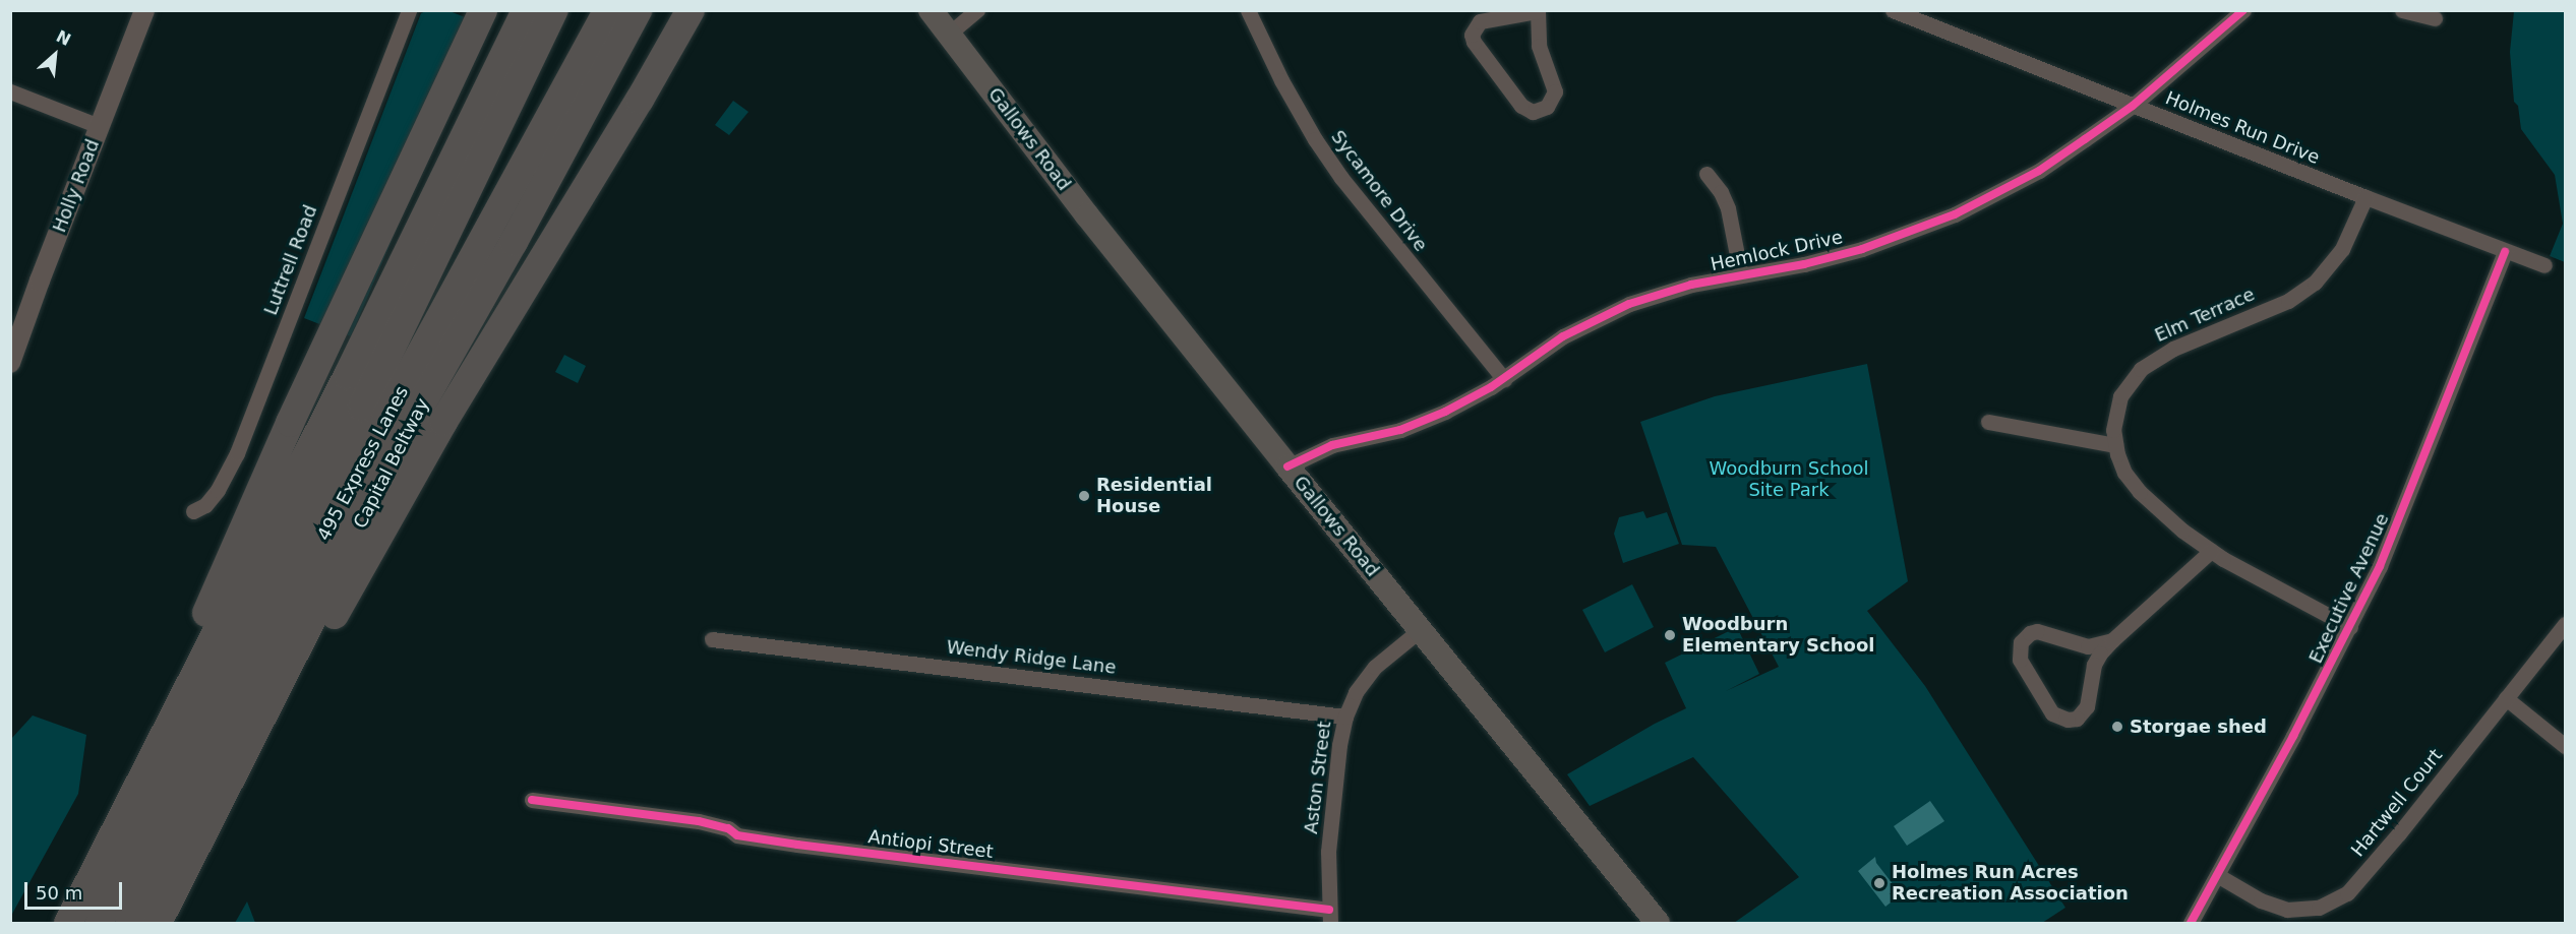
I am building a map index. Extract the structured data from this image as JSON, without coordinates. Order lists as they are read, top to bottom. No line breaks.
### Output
{"streets":{"highway":["495 Express Lanes","Capital Beltway"],"main road":["Gallows Road"],"street":["Holmes Run Drive","Holly Road","Sycamore Drive","Hemlock Drive","Luttrell Road","Elm Terrace","Executive Avenue","Wendy Ridge Lane","Aston Street","Hartwell Court","Antiopi Street"]},"crossings":[["Holmes Run Drive","Hemlock Drive"],["Holmes Run Drive","Elm Terrace"],["Holmes Run Drive","Executive Avenue"],["Gallows Road","Hemlock Drive"],["Gallows Road","Aston Street"],["Sycamore Drive","Hemlock Drive"],["Elm Terrace","Executive Avenue"],["Executive Avenue","Hartwell Court"],["Wendy Ridge Lane","Aston Street"],["Aston Street","Antiopi Street"]],"parks":["Woodburn School Site Park"],"places":["Residential House","Woodburn Elementary School","Storgae shed","Holmes Run Acres Recreation Association"],"scale_bar":"50 m","north":"top right"}
